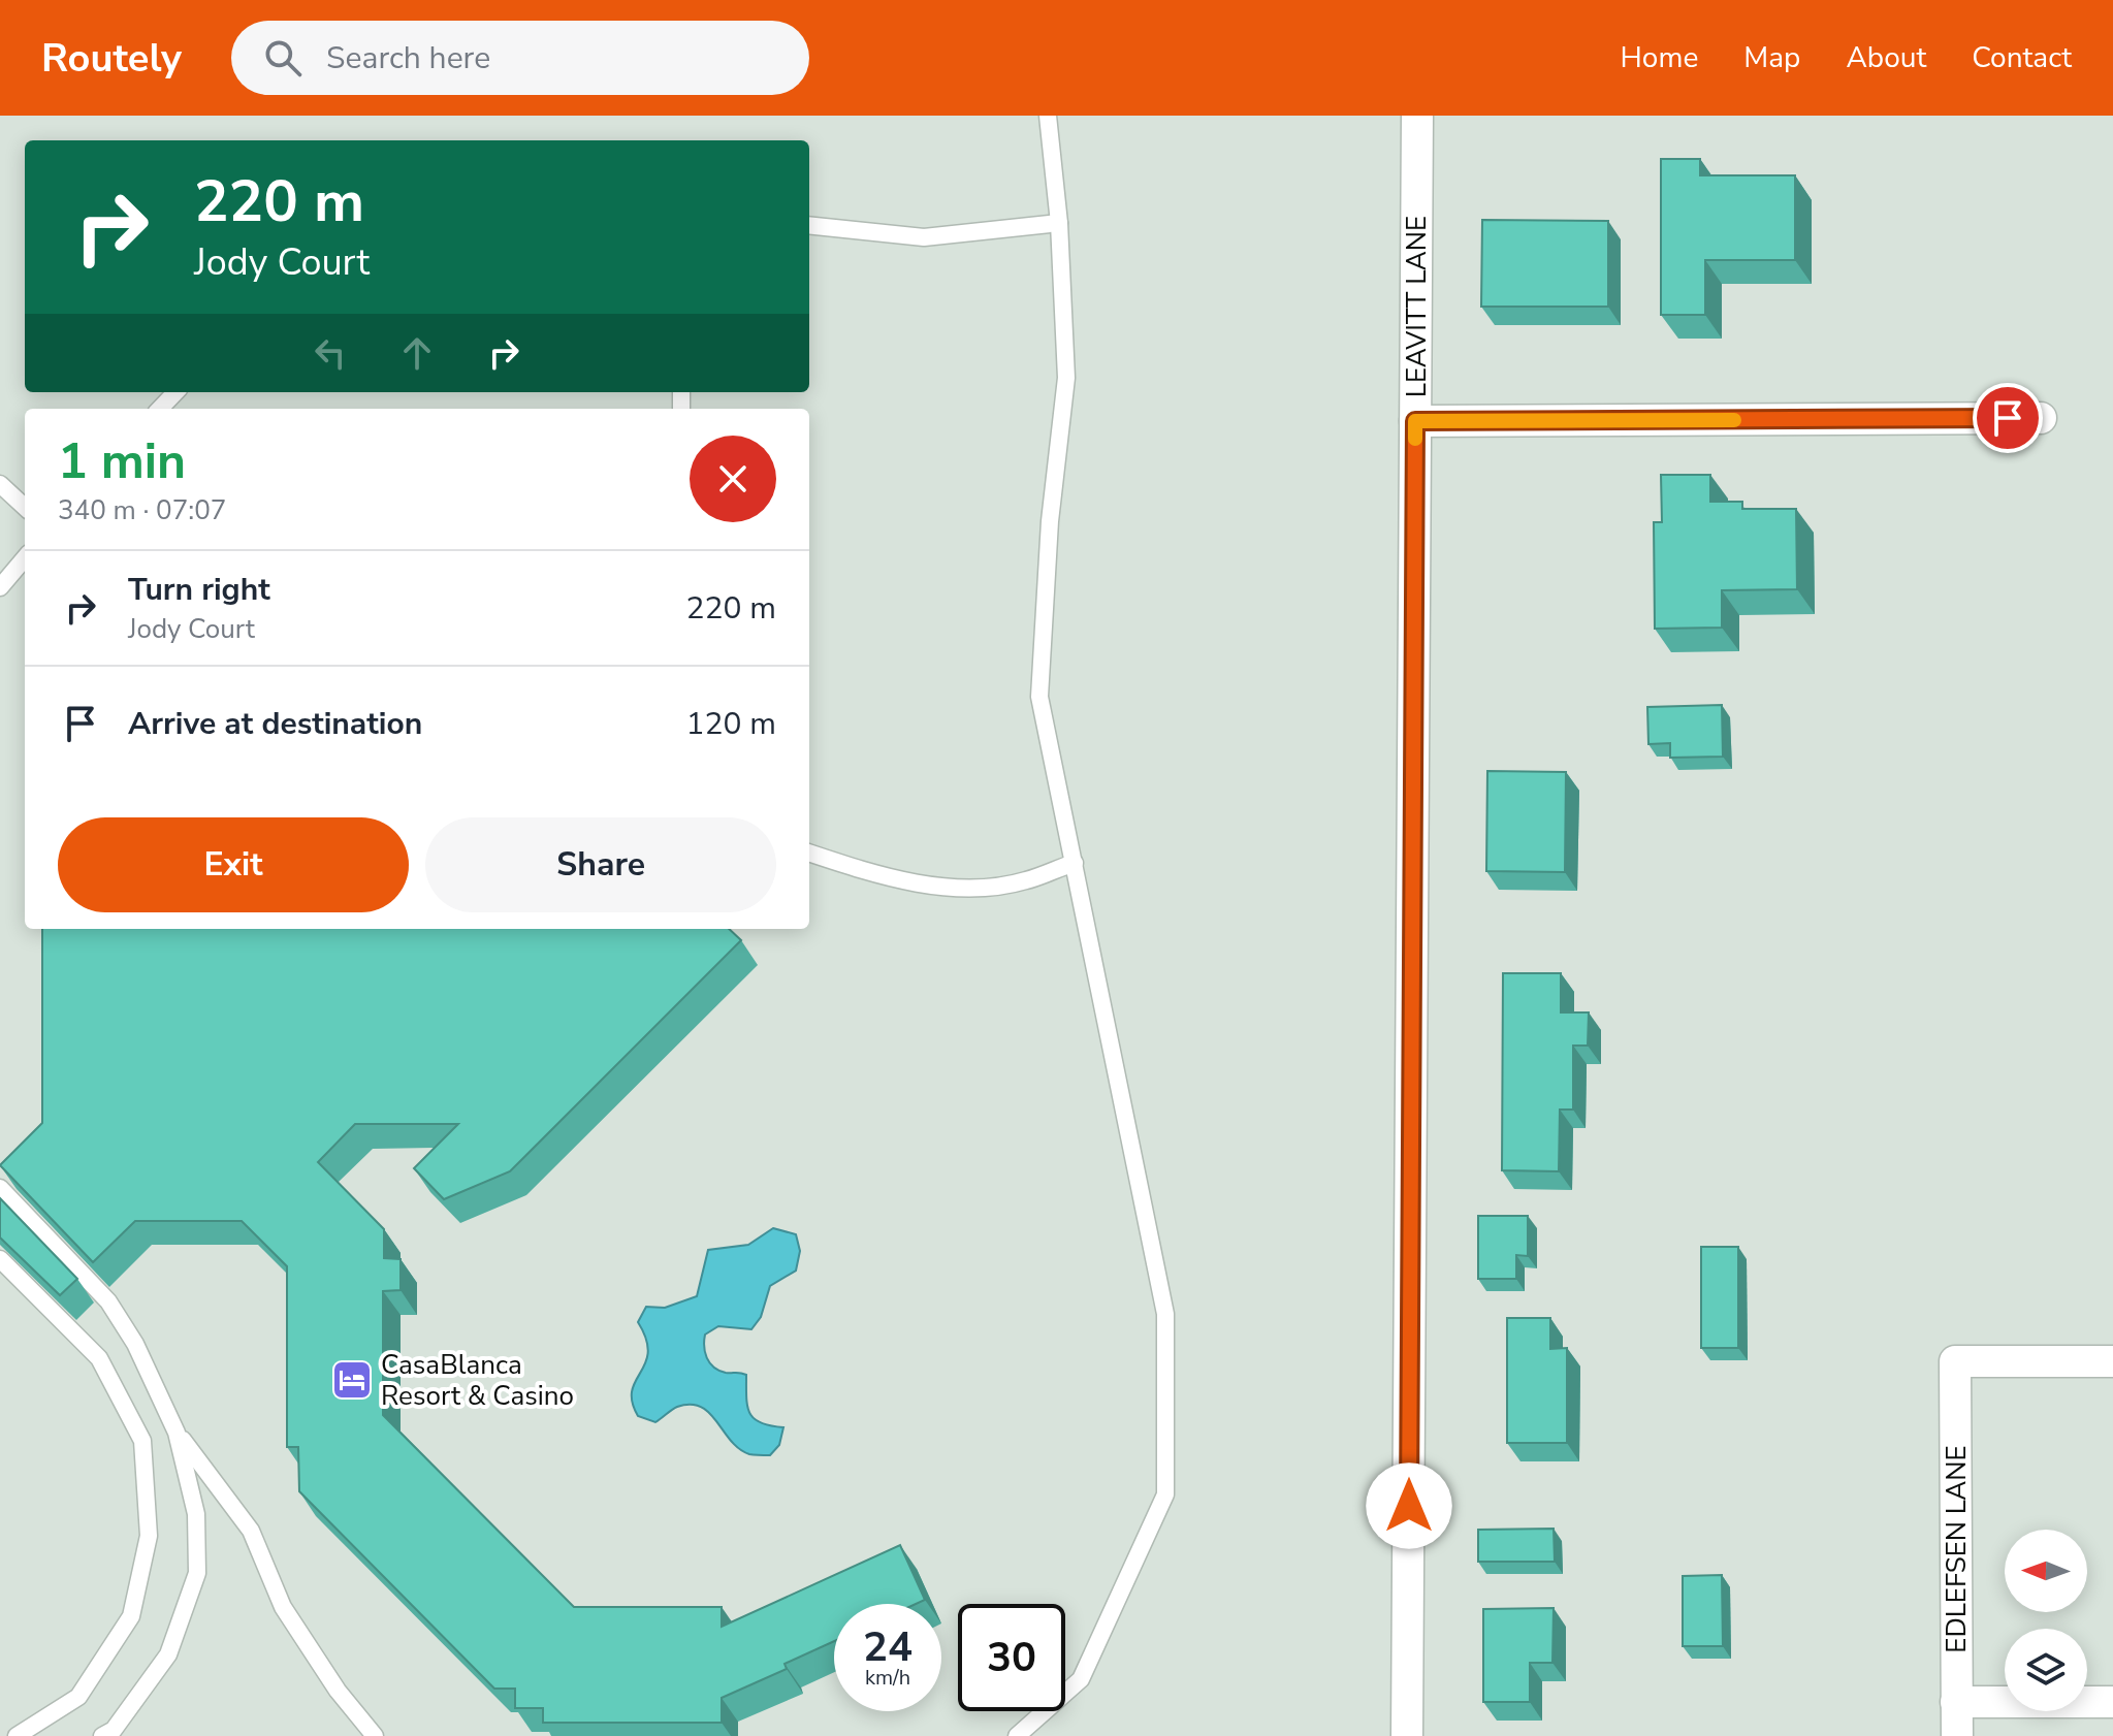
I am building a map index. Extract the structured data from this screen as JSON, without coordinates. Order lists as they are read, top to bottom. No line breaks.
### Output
{"streets":{"street":["LEAVITT LANE","EDLEFSEN LANE"]},"places":{"hotel":["CasaBlanca Resort & Casino"]},"north":"left","page":{"header":"Routely","search":"Search here","nav":["Home","Map","About","Contact"],"turn":["220 m","Jody Court"],"heading":["1 min","340 m · 07:07"],"list":[{"name":"Turn right","note":"Jody Court","value":"220 m"},{"name":"Arrive at destination","value":"120 m"}],"buttons":["Exit","Share"],"speed":"24 km/h","limit":"30"}}
